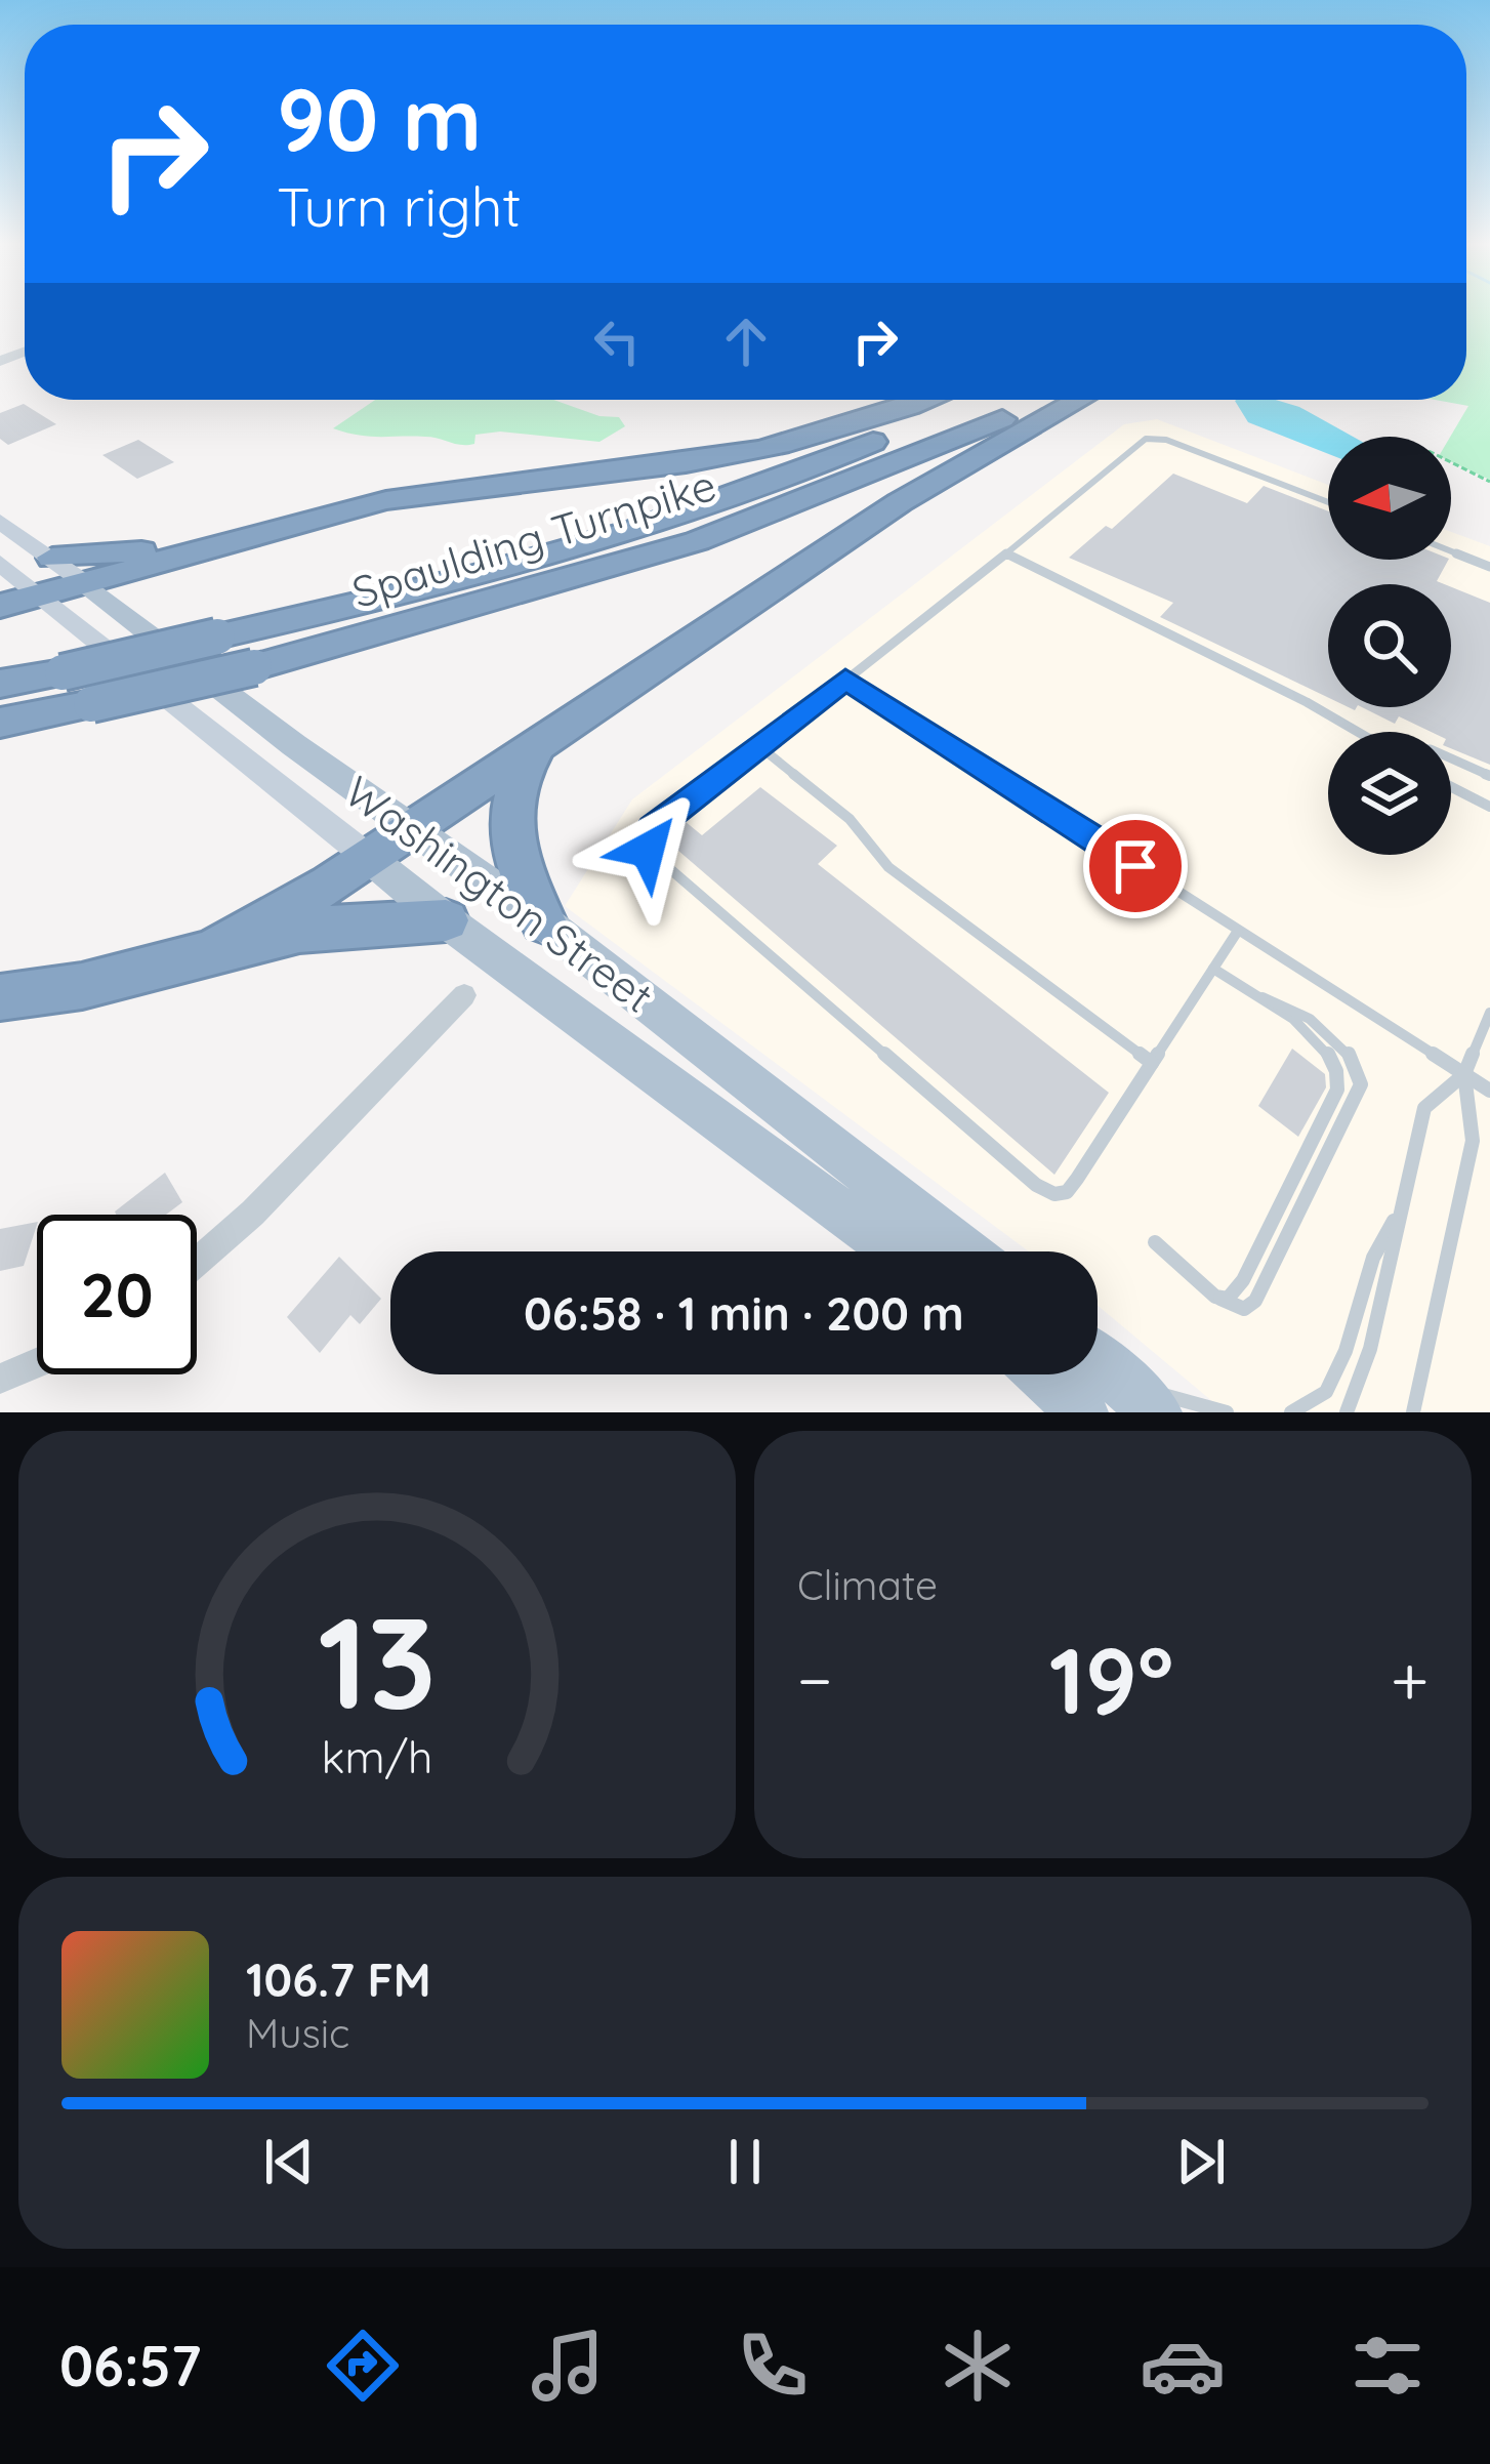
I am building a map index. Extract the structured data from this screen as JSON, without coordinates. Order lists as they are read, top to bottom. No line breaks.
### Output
{"streets":{"highway":["Spaulding Turnpike"],"main road":["Washington Street"]},"north":"left","page":{"turn":["90 m","Turn right"],"limit":"20","trip":"06:58 · 1 min · 200 m","tile":"Climate","heat":["−","19°","+"],"song":["106.7 FM","Music"],"tabs":"06:57","gauge":["13","km/h"]}}
